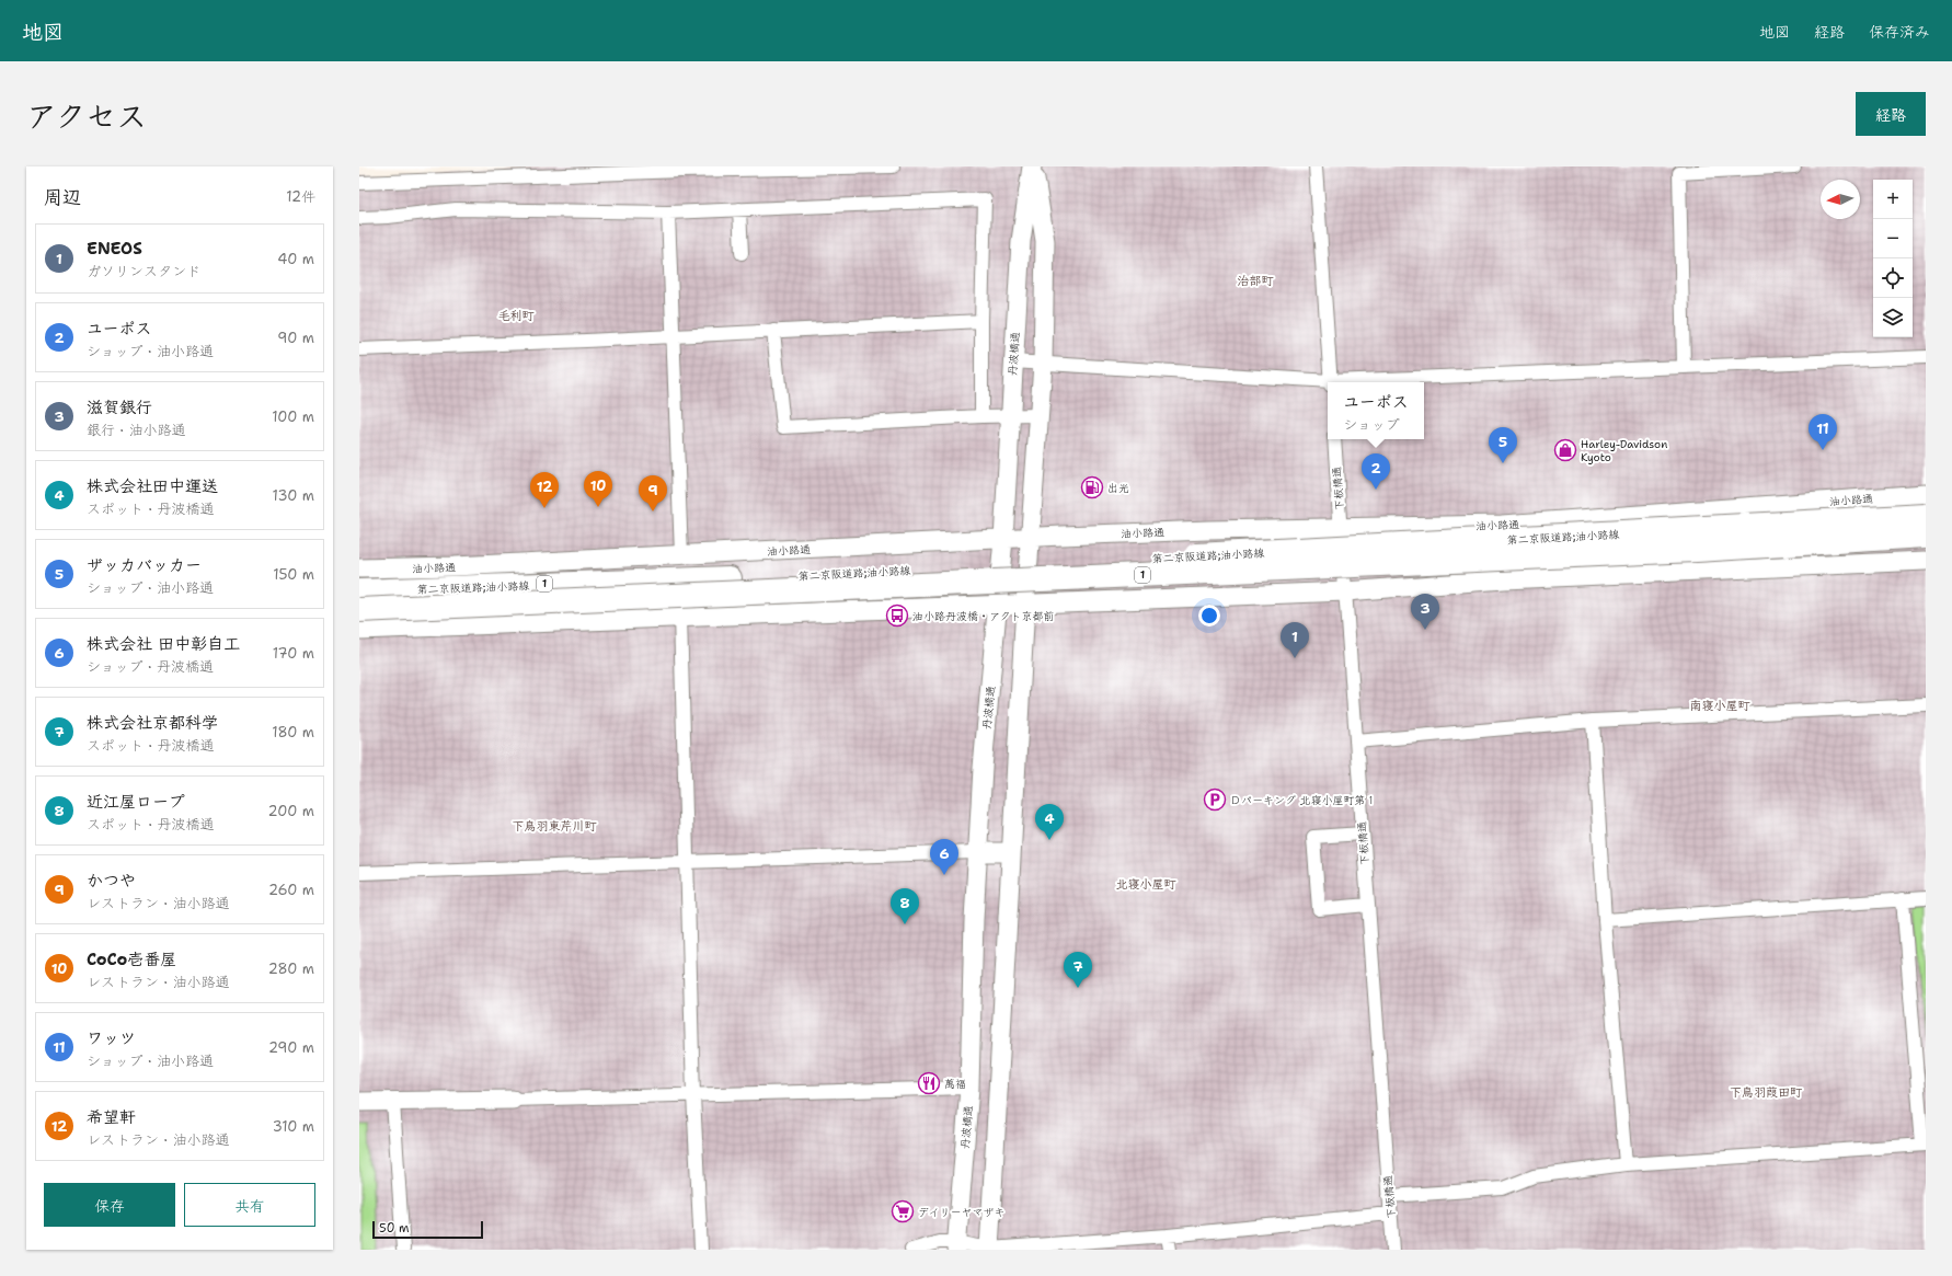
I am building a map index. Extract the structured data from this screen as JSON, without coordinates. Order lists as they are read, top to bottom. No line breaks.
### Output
{"streets":{"highway":["第二京阪道路;油小路線","1"],"street":["丹波橋通","下板橋通","油小路通"]},"crossings":[["丹波橋通","油小路通"],["下板橋通","油小路通"]],"districts":["治部町","毛利町","南寝小屋町","下鳥羽東芹川町","北寝小屋町","下鳥羽葭田町"],"places":{"shop":["Harley-Davidson Kyoto"],"fuel station":["出光"],"bus stop":["油小路丹波橋・アクト京都前"],"parking":["Ｄパーキング 北寝小屋町第１"],"restaurant":["萬福"],"supermarket":["デイリーヤマザキ"]},"scale_bar":"50 m","north":"left","page":{"header":"地図","nav":["地図","経路","保存済み"],"title":"アクセス","buttons":["経路",["保存","共有"]],"heading":["周辺","12件"],"map_buttons":["+","−"],"list":[{"mark":"1","name":"ENEOS","note":"ガソリンスタンド","value":"40 m"},{"mark":"2","name":"ユーポス","note":"ショップ · 油小路通","value":"90 m"},{"mark":"3","name":"滋賀銀行","note":"銀行 · 油小路通","value":"100 m"},{"mark":"4","name":"株式会社田中運送","note":"スポット · 丹波橋通","value":"130 m"},{"mark":"5","name":"ザッカバッカー","note":"ショップ · 油小路通","value":"150 m"},{"mark":"6","name":"株式会社 田中彰自工","note":"ショップ · 丹波橋通","value":"170 m"},{"mark":"7","name":"株式会社京都科学","note":"スポット · 丹波橋通","value":"180 m"},{"mark":"8","name":"近江屋ロープ","note":"スポット · 丹波橋通","value":"200 m"},{"mark":"9","name":"かつや","note":"レストラン · 油小路通","value":"260 m"},{"mark":"10","name":"CoCo壱番屋","note":"レストラン · 油小路通","value":"280 m"},{"mark":"11","name":"ワッツ","note":"ショップ · 油小路通","value":"290 m"},{"mark":"12","name":"希望軒","note":"レストラン · 油小路通","value":"310 m"}],"popup":["ユーポス","ショップ"],"pins":["11","5","2","10","12","9","3","1","4","6","8","7"],"scale":"50 m"}}
